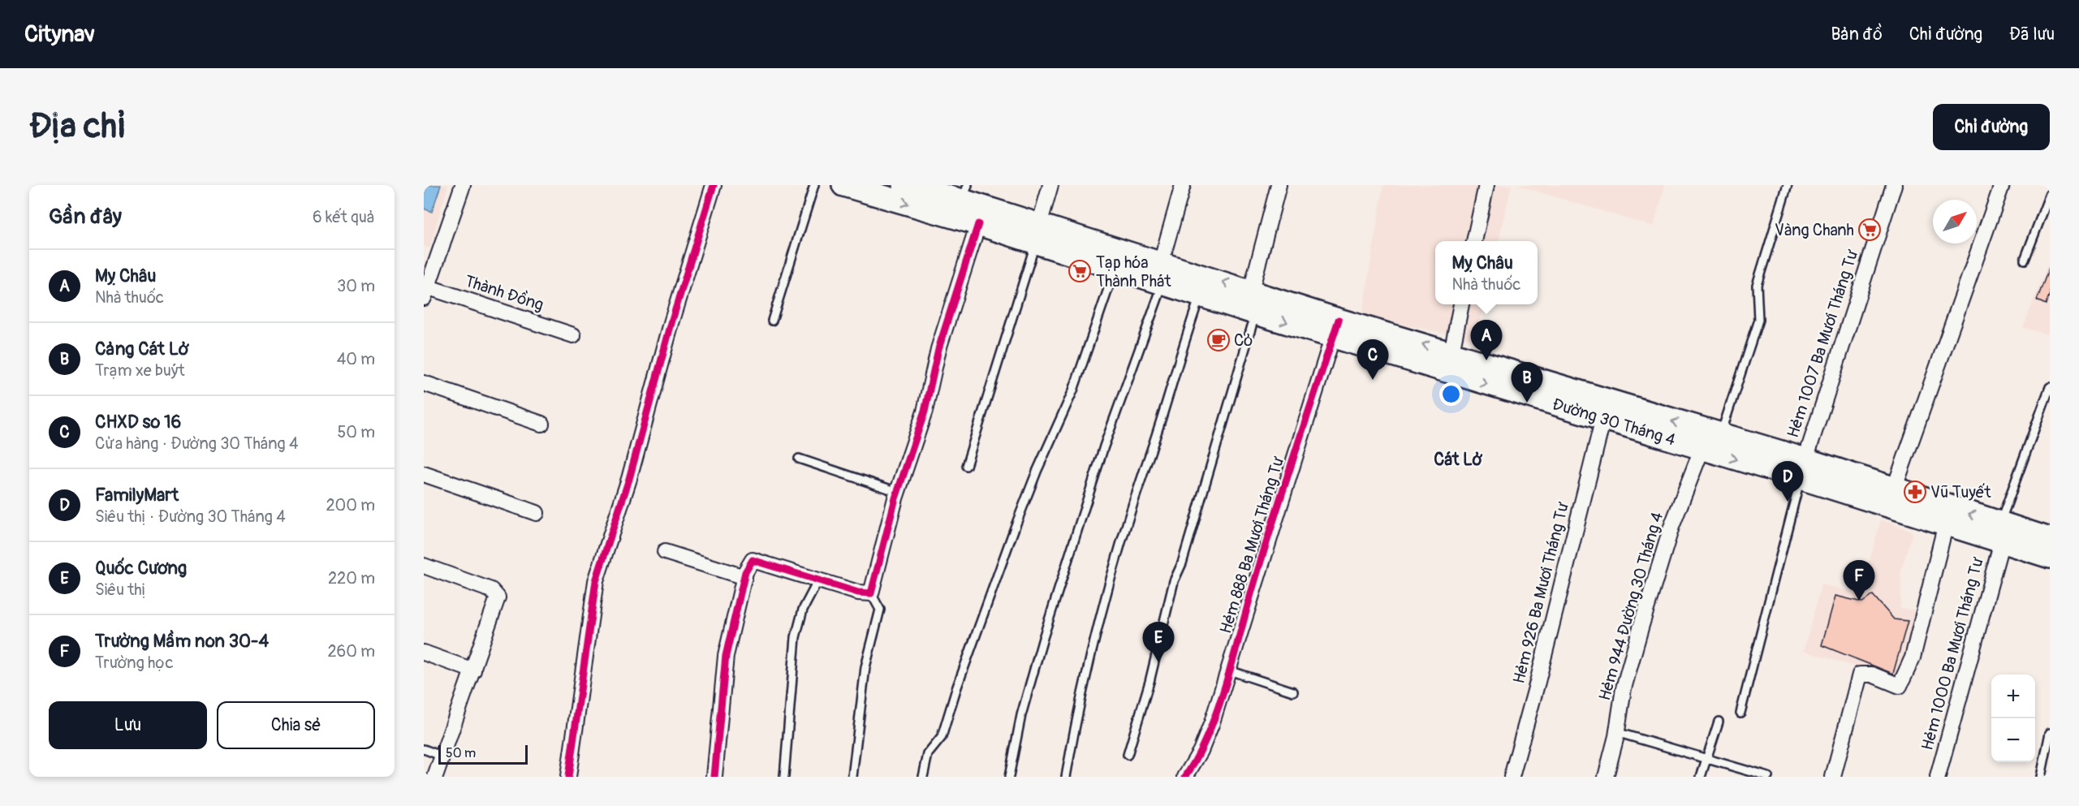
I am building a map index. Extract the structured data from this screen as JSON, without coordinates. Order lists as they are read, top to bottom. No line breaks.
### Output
{"streets":{"main road":["Đường 30 Tháng 4"],"street":["Thành Đồng","Hẻm 1007 Ba Mươi Tháng Tư","Hẻm 888 Ba Mươi Tháng Tư","Hẻm 926 Ba Mươi Tháng Tư","Hẻm 944 Đường 30 Tháng 4","Hẻm 1000 Ba Mươi Tháng Tư"]},"crossings":[["Hẻm 1007 Ba Mươi Tháng Tư","Đường 30 Tháng 4"],["Đường 30 Tháng 4","Hẻm 888 Ba Mươi Tháng Tư"],["Đường 30 Tháng 4","Hẻm 926 Ba Mươi Tháng Tư"],["Đường 30 Tháng 4","Hẻm 944 Đường 30 Tháng 4"],["Đường 30 Tháng 4","Hẻm 1000 Ba Mươi Tháng Tư"]],"districts":["Cát Lở"],"places":{"supermarket":["Vàng Chanh","Tạp hóa Thành Phát"],"cafe":["Cỏ"],"pharmacy":["Vũ Tuyết"]},"scale_bar":"50 m","north":"top right","page":{"header":"Citynav","nav":["Bản đồ","Chỉ đường","Đã lưu"],"buttons":["Chỉ đường",["Lưu","Chia sẻ"]],"title":"Địa chỉ","heading":["Gần đây","6 kết quả"],"popup":["Mỵ Châu","Nhà thuốc"],"list":[{"mark":"A","name":"Mỵ Châu","note":"Nhà thuốc","value":"30 m"},{"mark":"B","name":"Cảng Cát Lở","note":"Trạm xe buýt","value":"40 m"},{"mark":"C","name":"CHXD so 16","note":"Cửa hàng · Đường 30 Tháng 4","value":"50 m"},{"mark":"D","name":"FamilyMart","note":"Siêu thị · Đường 30 Tháng 4","value":"200 m"},{"mark":"E","name":"Quốc Cương","note":"Siêu thị","value":"220 m"},{"mark":"F","name":"Trường Mầm non 30-4","note":"Trường học","value":"260 m"}],"pins":["A","C","B","D","F","E"],"map_buttons":["+","−"],"scale":"50 m"}}
